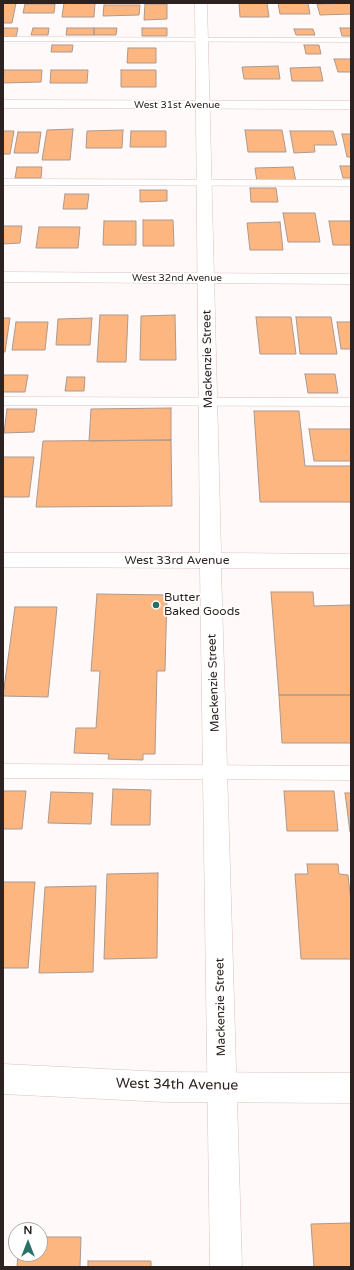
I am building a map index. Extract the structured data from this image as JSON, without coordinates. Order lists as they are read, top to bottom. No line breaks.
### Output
{"streets":{"street":["West 31st Avenue","West 32nd Avenue","Mackenzie Street","West 33rd Avenue","West 34th Avenue"]},"crossings":[["West 31st Avenue","Mackenzie Street"],["West 32nd Avenue","Mackenzie Street"],["Mackenzie Street","West 33rd Avenue"],["Mackenzie Street","West 34th Avenue"]],"places":["Butter Baked Goods"],"north":"top"}
